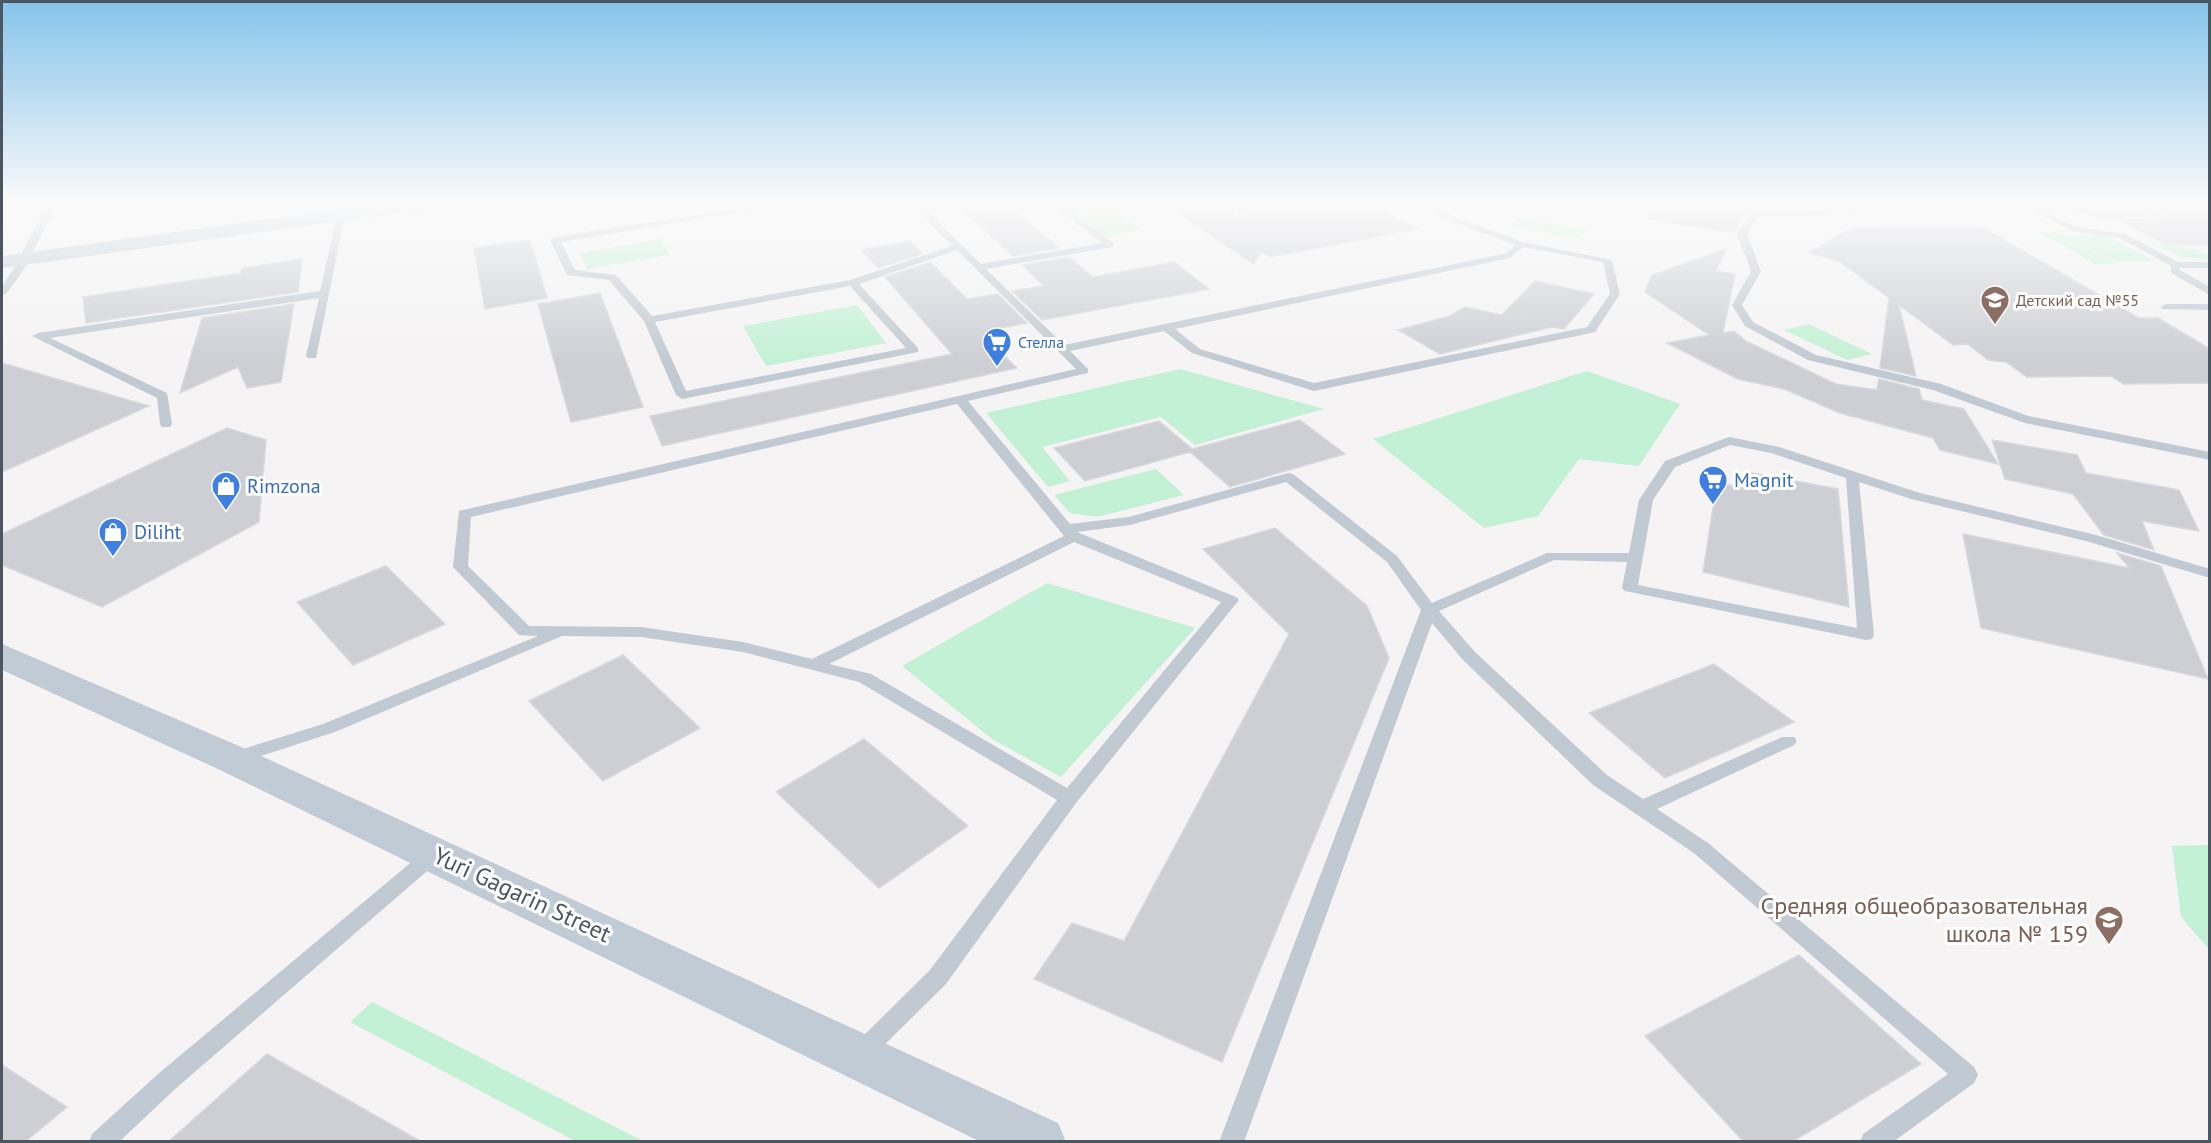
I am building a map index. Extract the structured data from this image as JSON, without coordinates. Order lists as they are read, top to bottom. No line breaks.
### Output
{"streets":{"main road":["Yuri Gagarin Street"]},"places":{"school or university":["Детский сад №55","Средняя общеобразовательная школа № 159"],"supermarket":["Стелла","Magnit"],"shop":["Rimzona","Diliht"]}}
